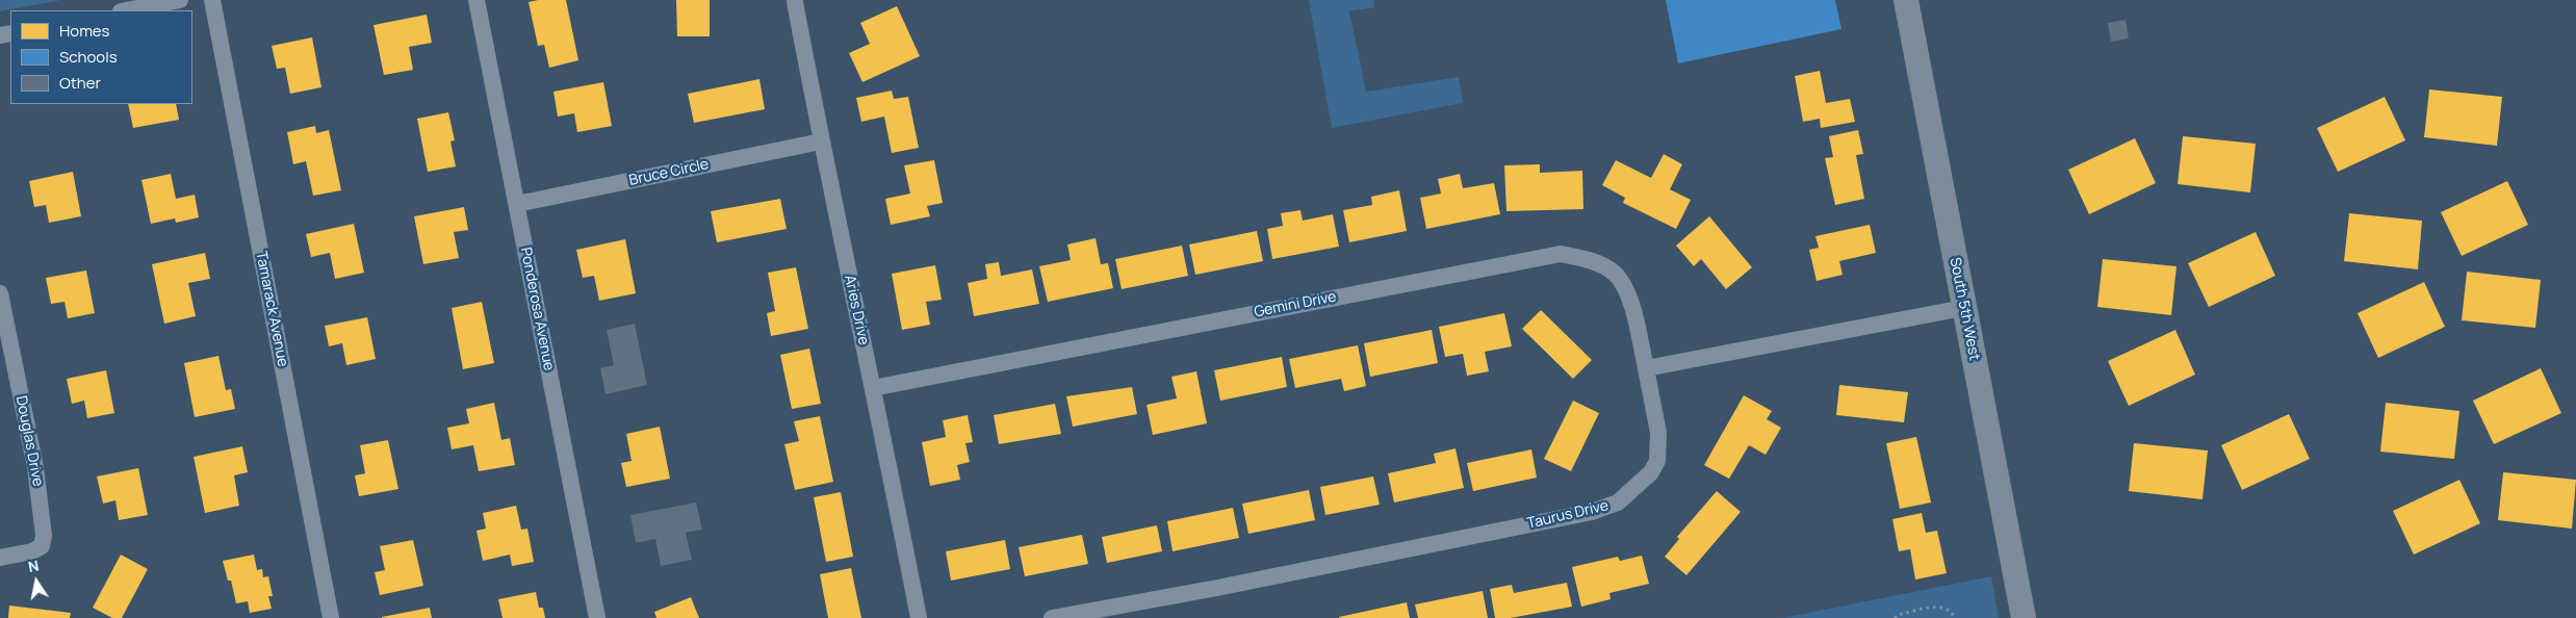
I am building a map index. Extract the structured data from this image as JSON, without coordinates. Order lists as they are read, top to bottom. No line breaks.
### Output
{"streets":{"street":["Bruce Circle","Gemini Drive","Tamarack Avenue","Ponderosa Avenue","South 5th West","Aries Drive","Douglas Drive","Taurus Drive"]},"crossings":[["Bruce Circle","Ponderosa Avenue"],["Bruce Circle","Aries Drive"],["Gemini Drive","Aries Drive"],["Gemini Drive","Taurus Drive"]],"legend":["Homes","Schools","Other"],"north":"top"}
